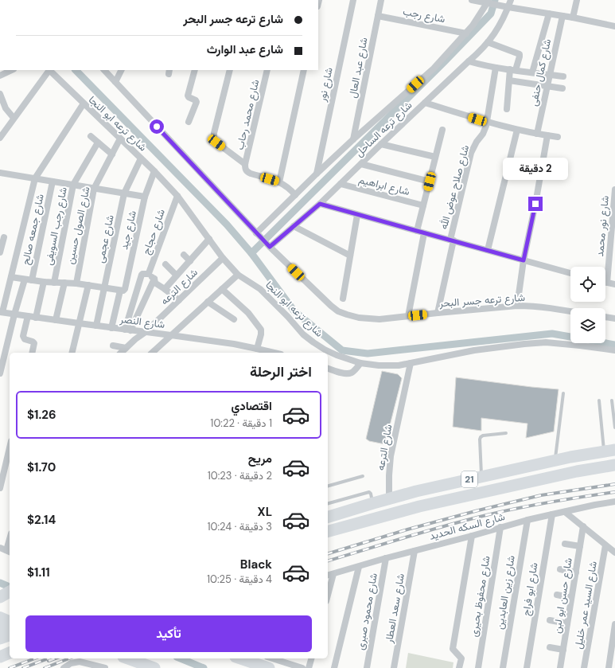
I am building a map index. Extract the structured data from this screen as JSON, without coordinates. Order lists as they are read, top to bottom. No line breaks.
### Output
{"streets":{"highway":["21"],"street":["شارع رجب","شارع عبد العال","شارع كمال حنفى","شارع نور","شارع محمد رحاب","شارع ترعه ابو النجا","شارع ترعه الساحل","شارع ابراهيم","شارع صلاح عوض الله","شارع الصول حسين","شارع رجب السويفى","شارع نور محمد","شارع جمعه صالح","شارع جيد","شارع حجاج","شارع عجمى","شارع الترعه","شارع ترعه جسر البحر","شارع النصر","شارع السكه الحديد","شارع ابو فراج","شارع زين العابدين","شارع حسن ابو لبن","شارع محفوظ بحيرى","شارع السيد عمر خليل","شارع سعد العطار","شارع محمود صبرى"]},"crossings":[["شارع رجب","شارع عبد العال"],["شارع رجب","شارع ترعه الساحل"],["شارع عبد العال","شارع ترعه الساحل"],["شارع نور","شارع ترعه الساحل"],["شارع ترعه ابو النجا","شارع الصول حسين"],["شارع ترعه ابو النجا","شارع جيد"],["شارع ترعه ابو النجا","شارع حجاج"],["شارع ترعه ابو النجا","شارع عجمى"],["شارع ترعه ابو النجا","شارع الترعه"],["شارع ترعه الساحل","شارع ابراهيم"],["شارع ترعه الساحل","شارع ترعه جسر البحر"],["شارع صلاح عوض الله","شارع ترعه جسر البحر"],["شارع عجمى","شارع النصر"],["شارع الترعه","شارع النصر"],["شارع الترعه","21"],["شارع السكه الحديد","شارع ابو فراج"],["شارع السكه الحديد","شارع زين العابدين"],["شارع السكه الحديد","شارع محفوظ بحيرى"],["شارع السكه الحديد","شارع سعد العطار"],["شارع السكه الحديد","شارع محمود صبرى"]],"page":{"banner":["شارع ترعه جسر البحر","شارع عبد الوارث"],"bubble":"2 دقيقة","heading":"اختر الرحلة","list":[{"name":"اقتصادي","note":"1 دقيقة · 10:22","value":"$1.26"},{"name":"مريح","note":"2 دقيقة · 10:23","value":"$1.70"},{"name":"XL","note":"3 دقيقة · 10:24","value":"$2.14"},{"name":"Black","note":"4 دقيقة · 10:25","value":"$1.11"}],"buttons":"تأكيد"}}
